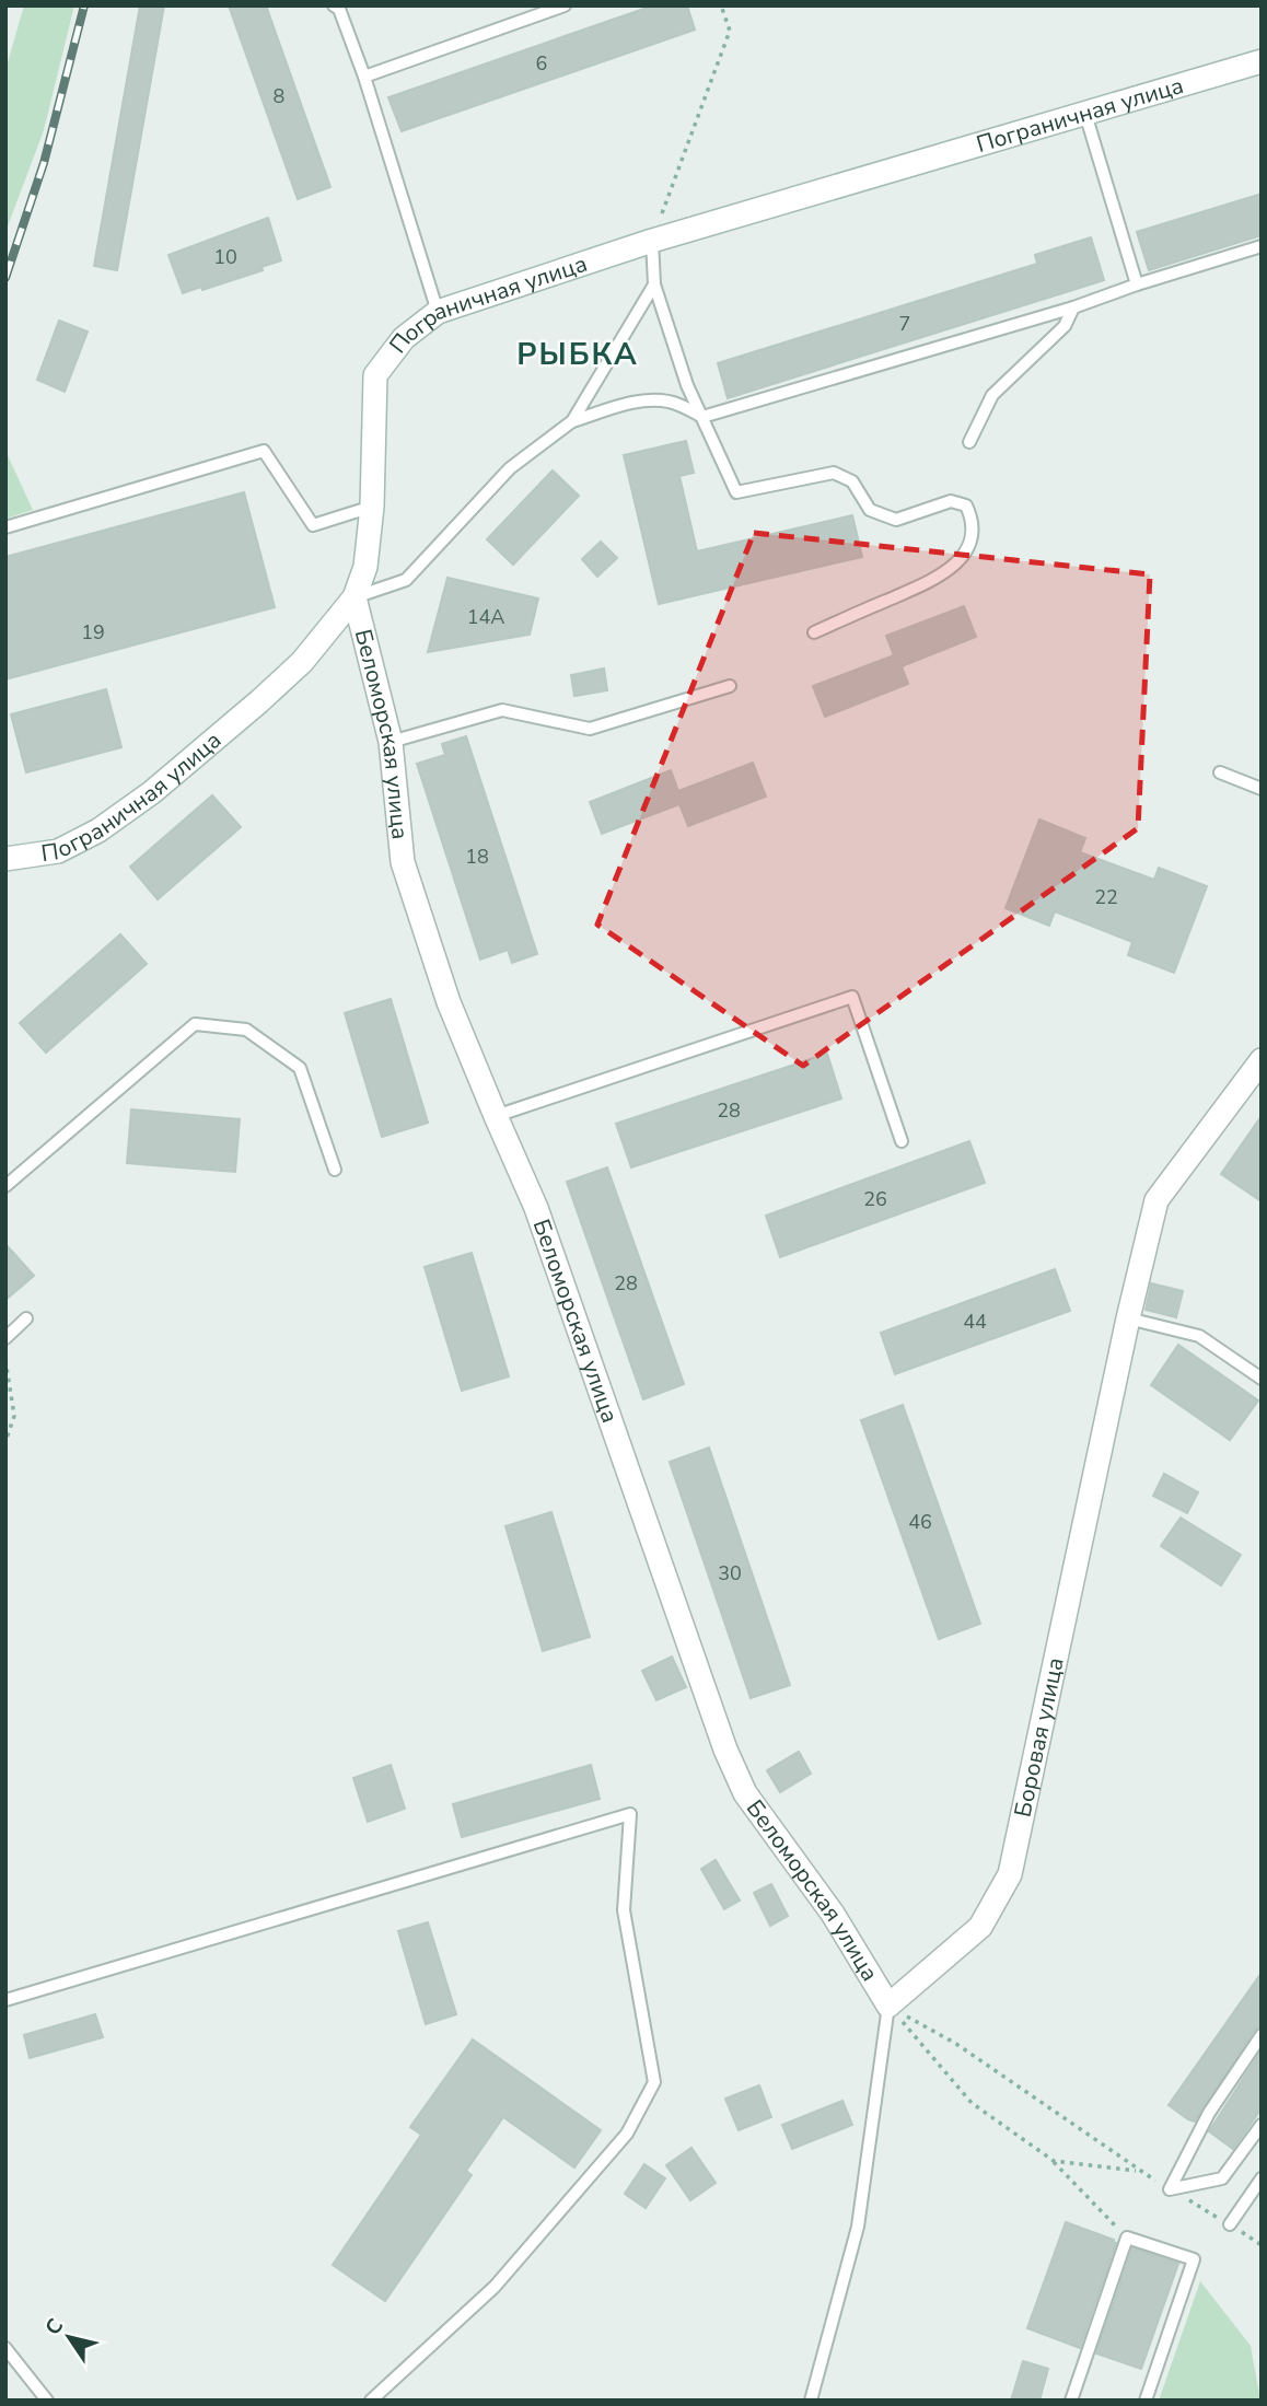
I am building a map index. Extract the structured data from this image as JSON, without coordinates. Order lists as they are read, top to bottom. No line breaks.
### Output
{"streets":{"street":["Пограничная улица","Беломорская улица","Боровая улица"]},"crossings":[["Пограничная улица","Беломорская улица"],["Беломорская улица","Боровая улица"]],"districts":["РЫБКА"],"house_numbers":["6","8","10","7","14А","19","18","22","28","26","28","44","46","30"],"north":"top left"}
